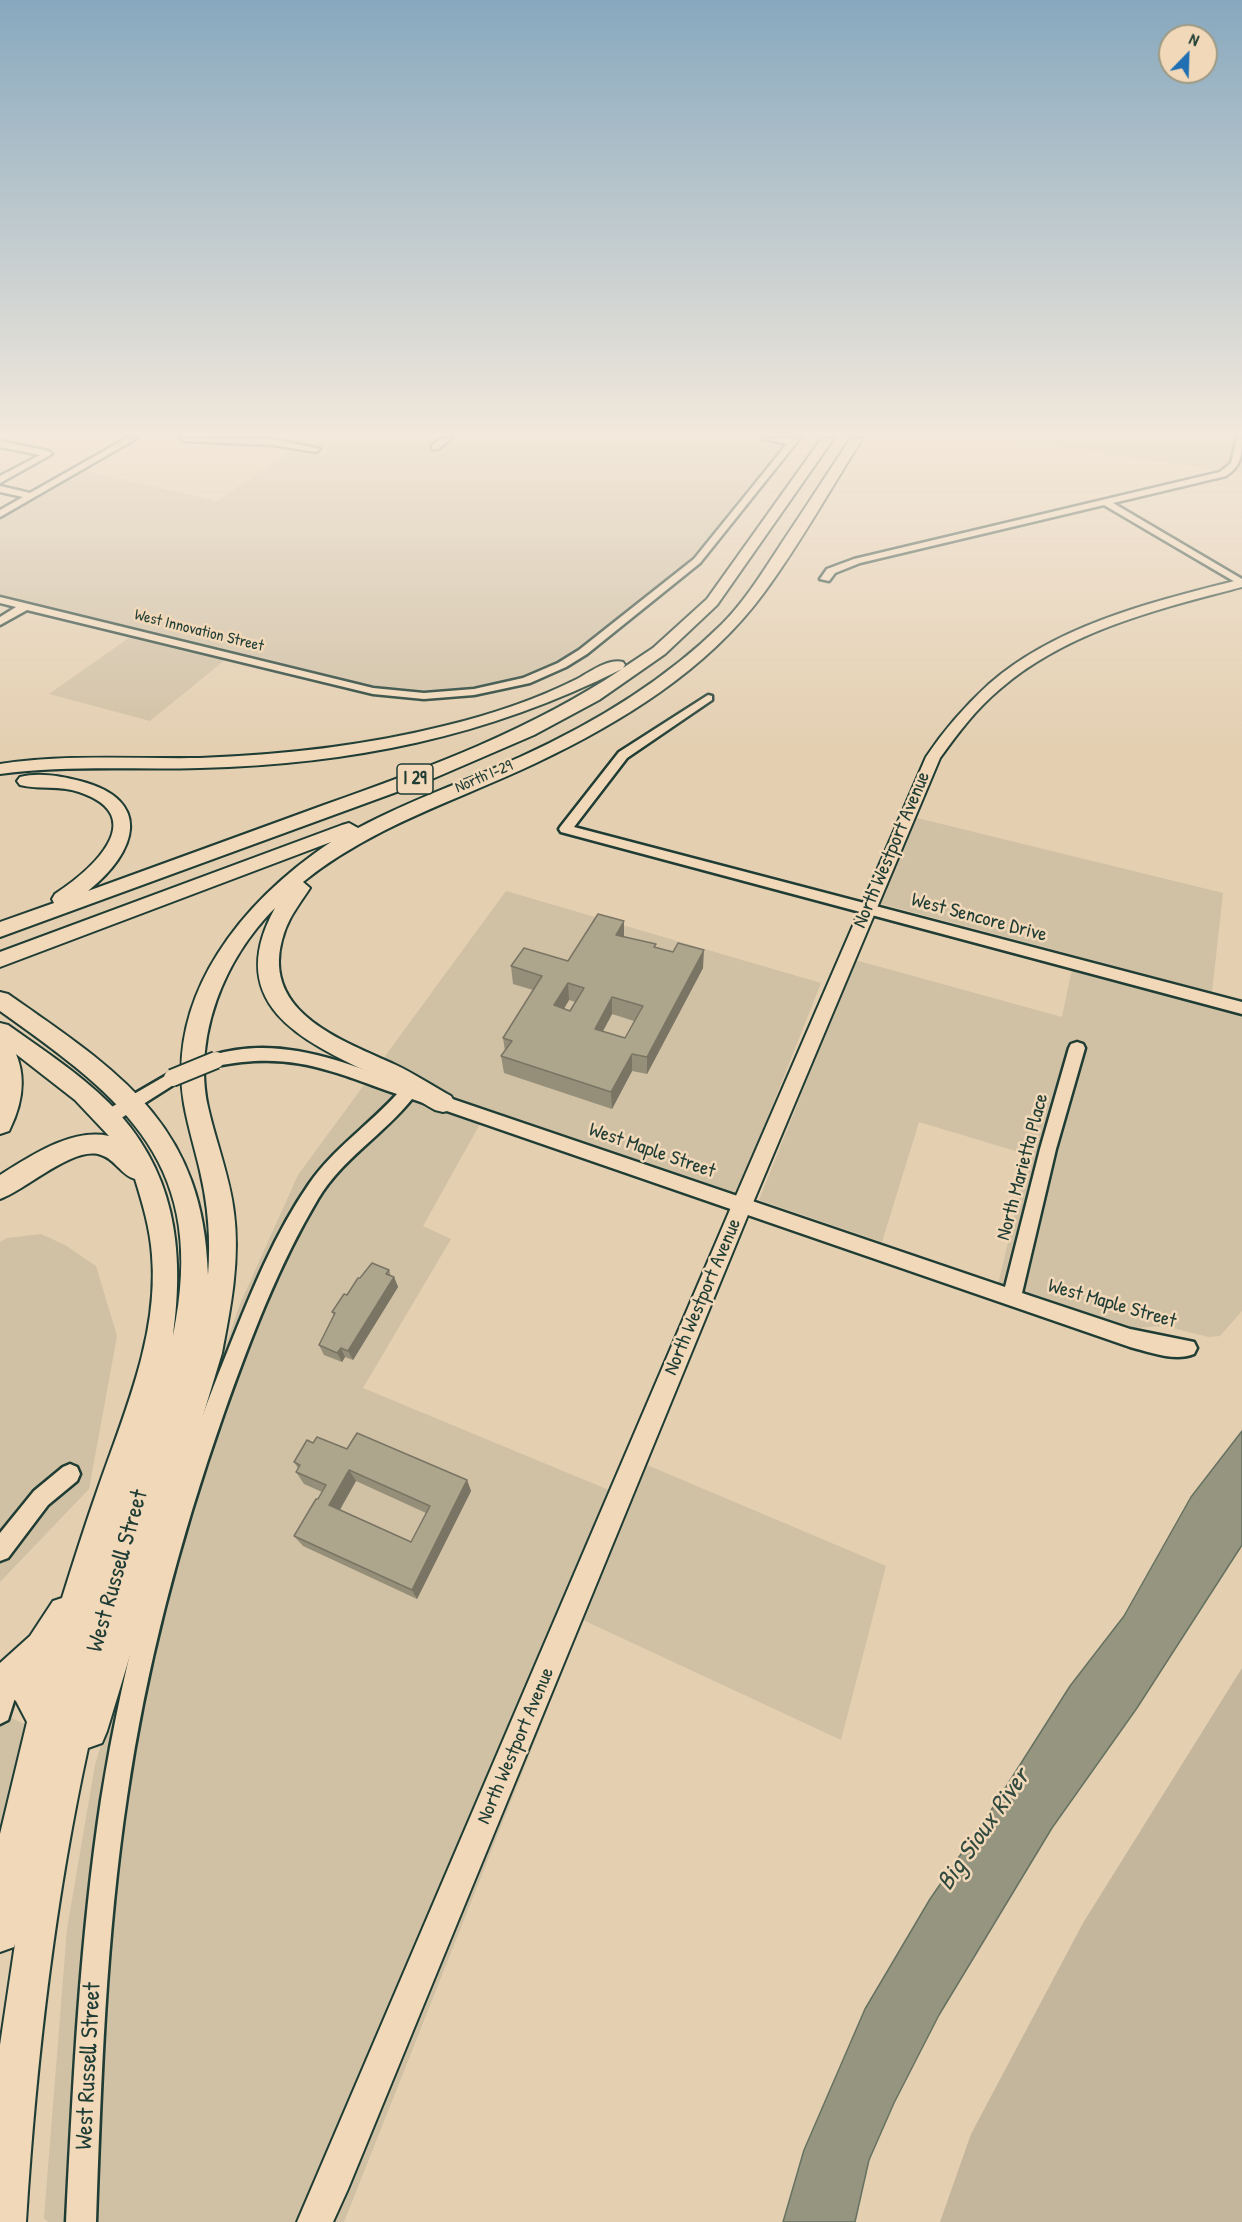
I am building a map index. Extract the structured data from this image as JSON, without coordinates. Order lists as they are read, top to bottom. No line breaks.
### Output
{"streets":{"highway":["North I-29","I 29","West Russell Street"],"main road":["North Westport Avenue"],"street":["West Innovation Street","West Sencore Drive","West Maple Street","North Marietta Place"]},"crossings":[["North Westport Avenue","West Sencore Drive"],["North Westport Avenue","West Maple Street"],["West Maple Street","North Marietta Place"]],"water":["Big Sioux River"],"north":"top right"}
